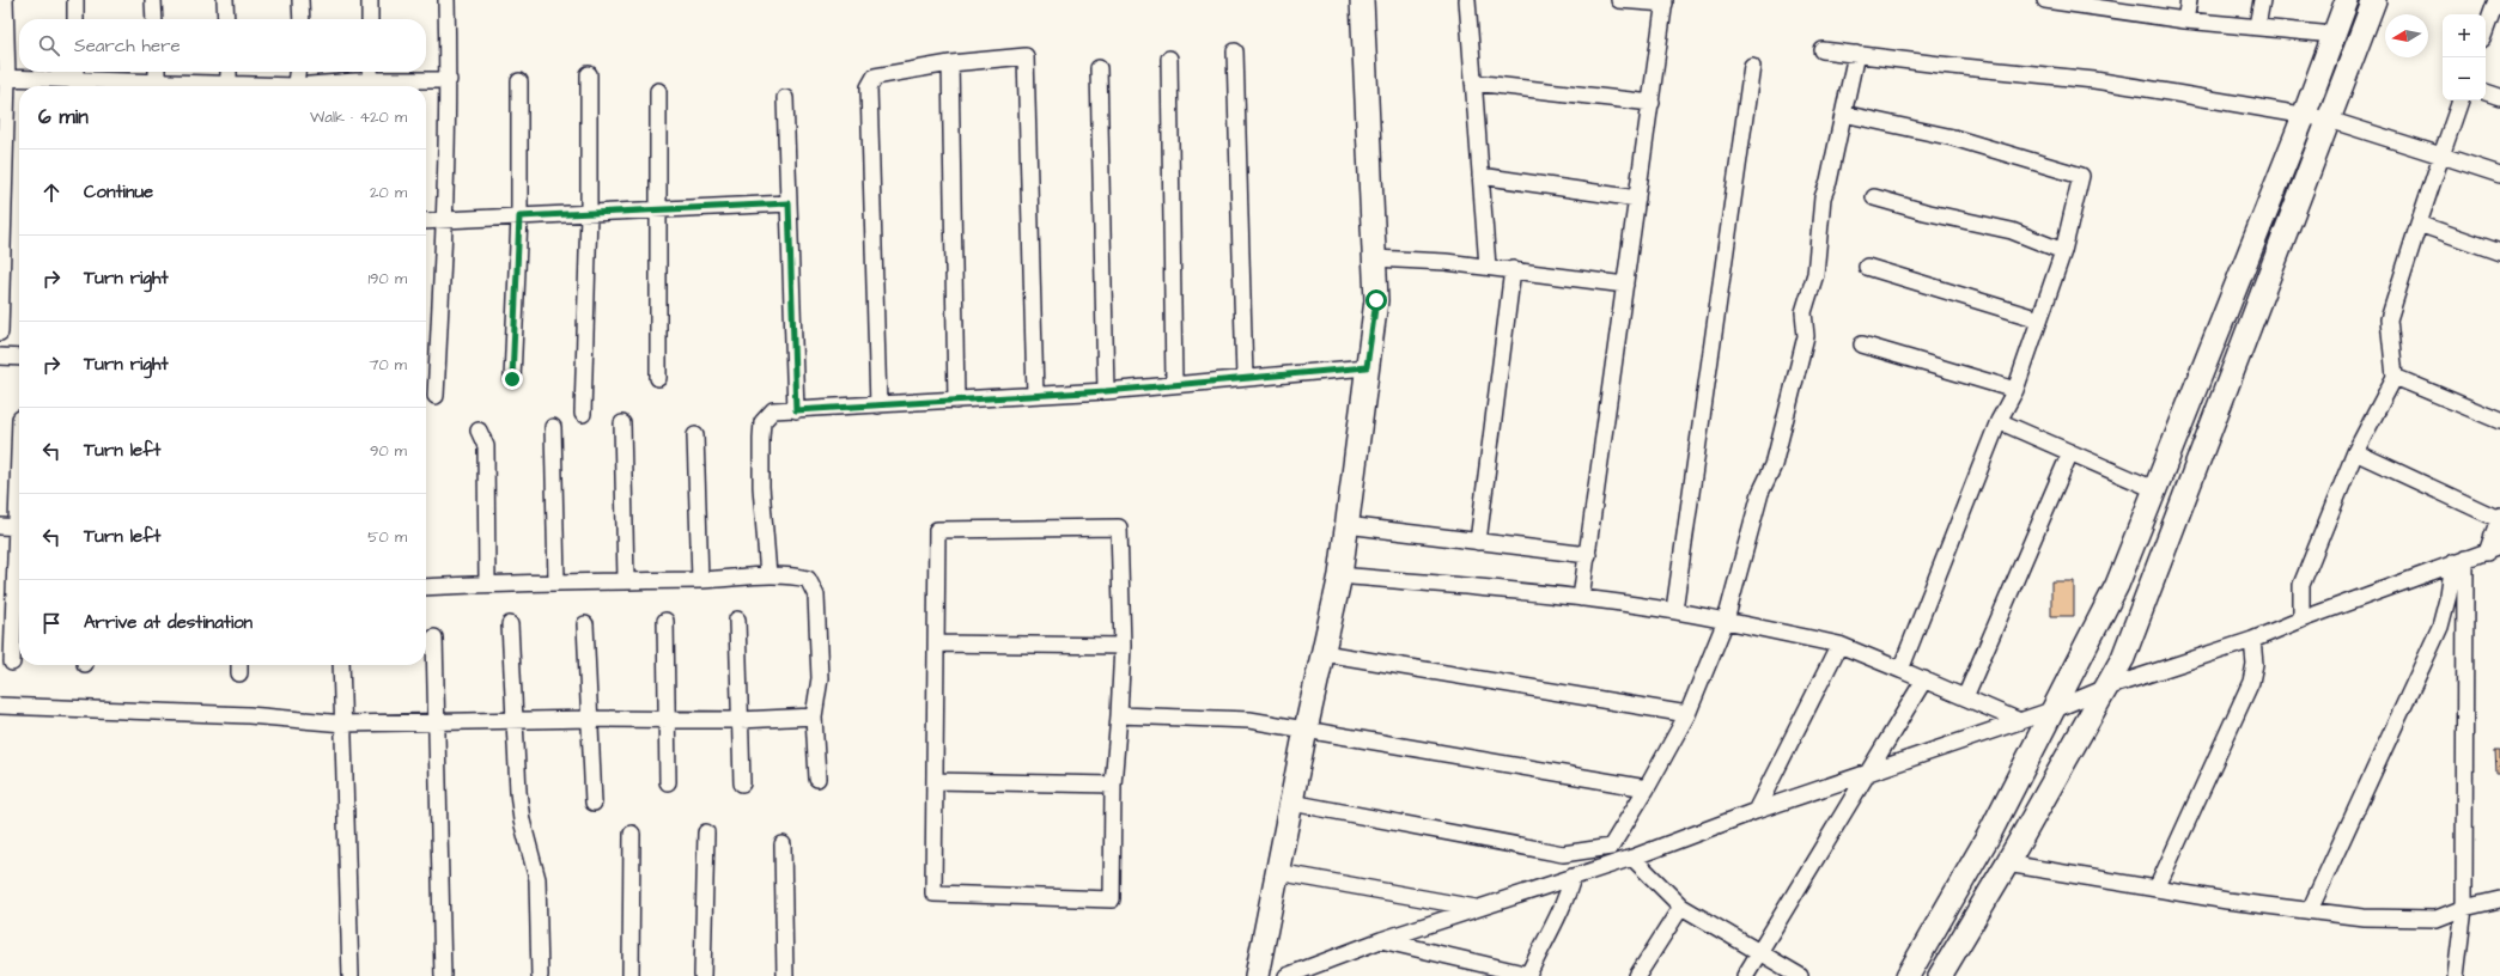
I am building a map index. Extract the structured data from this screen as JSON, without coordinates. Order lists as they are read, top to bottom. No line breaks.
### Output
{"north":"left","page":{"map_buttons":["+","−"],"search":"Search here","heading":["6 min","Walk · 420 m"],"list":[["Continue","20 m"],["Turn right","190 m"],["Turn right","70 m"],["Turn left","90 m"],["Turn left","50 m"],"Arrive at destination"]}}
